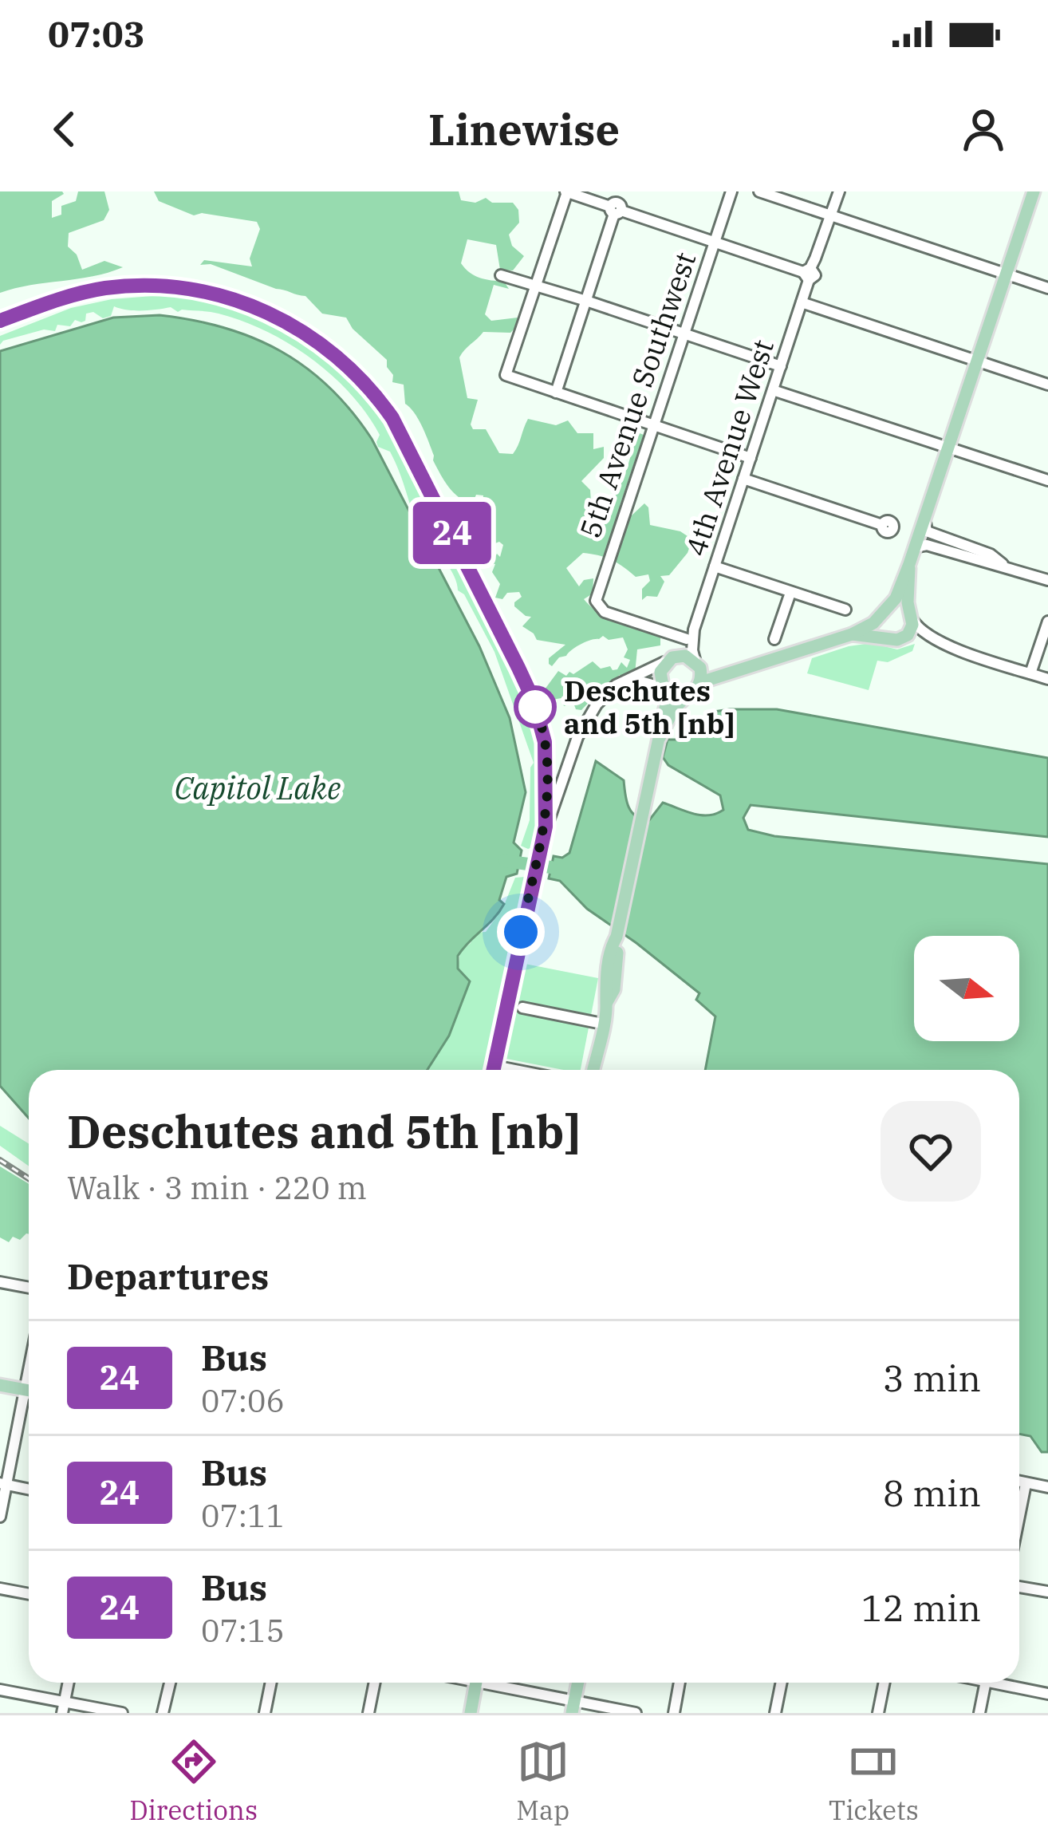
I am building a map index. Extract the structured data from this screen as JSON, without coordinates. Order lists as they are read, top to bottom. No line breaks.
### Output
{"streets":{"street":["5th Avenue Southwest","4th Avenue West"]},"crossings":[["5th Avenue Southwest","4th Avenue West"]],"water":["Capitol Lake"],"places":["Deschutes and 5th [nb]"],"lines":["bus line 24"],"north":"right","page":{"status":"07:03","header":"Linewise","on_map":"24","heading":[["Deschutes and 5th [nb]","Walk · 3 min · 220 m"],"Departures"],"list":[{"mark":"24","name":"Bus","note":"07:06","value":"3 min"},{"mark":"24","name":"Bus","note":"07:11","value":"8 min"},{"mark":"24","name":"Bus","note":"07:15","value":"12 min"}],"tabs":["Directions","Map","Tickets"]}}
